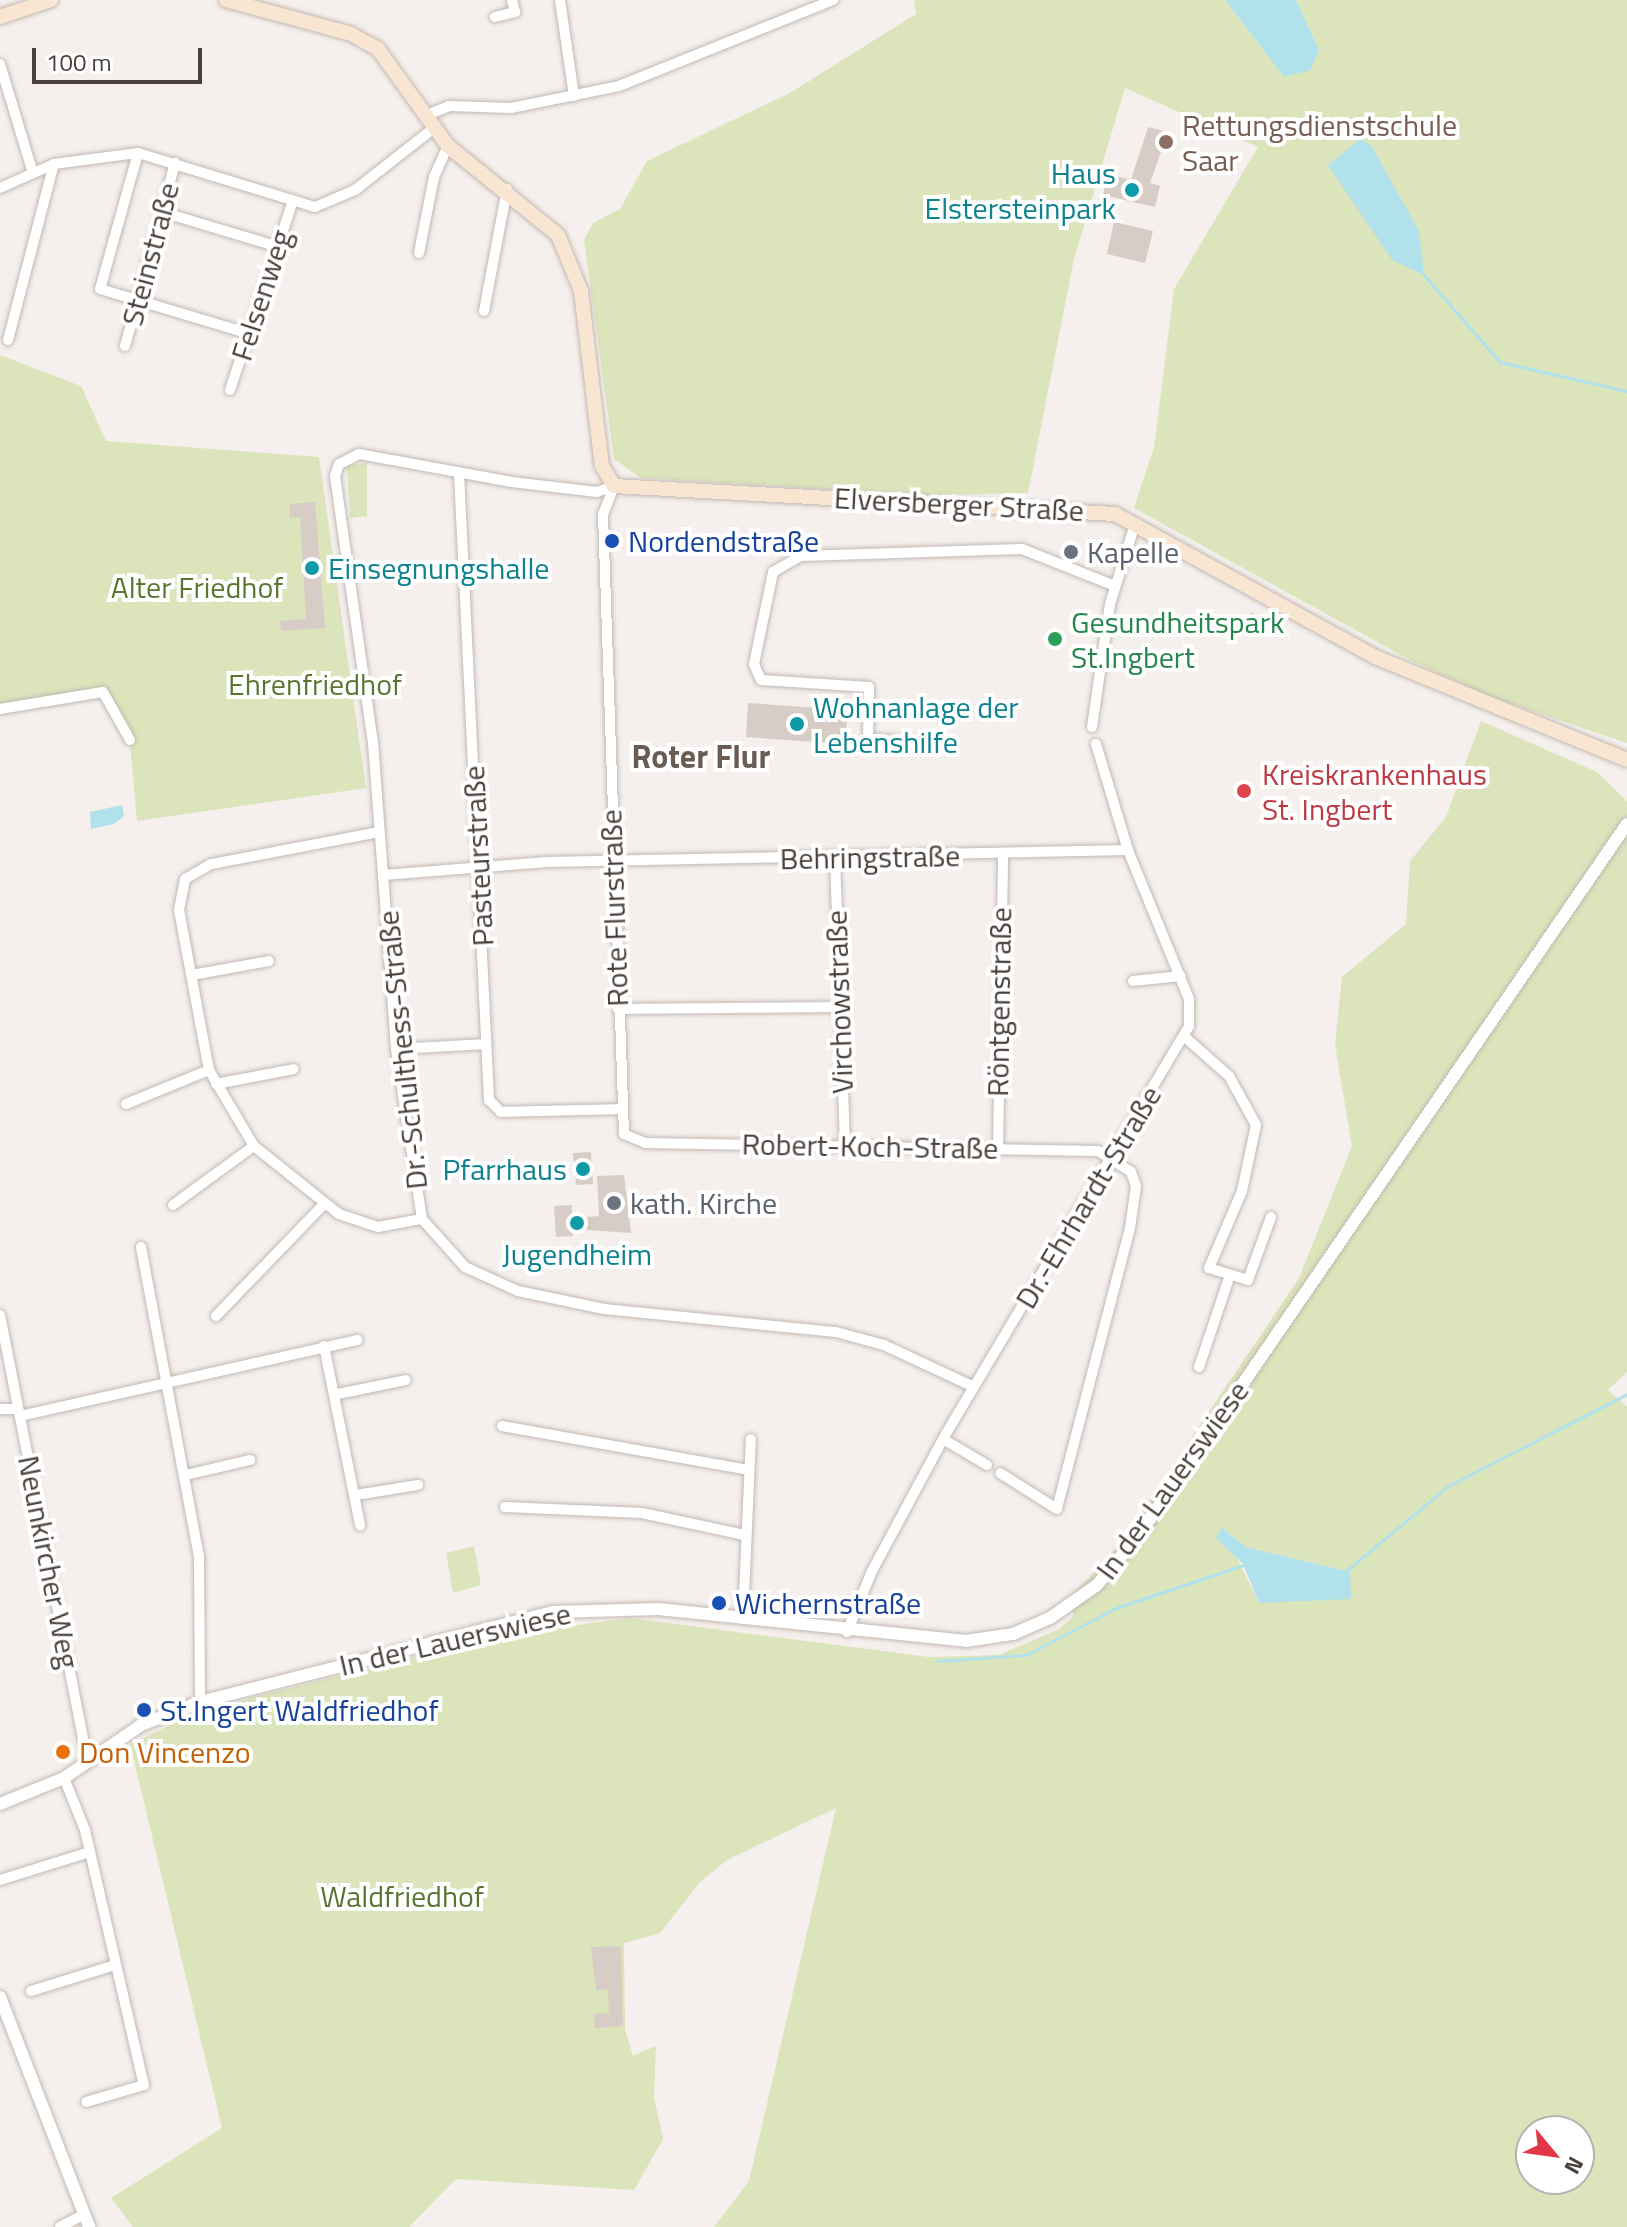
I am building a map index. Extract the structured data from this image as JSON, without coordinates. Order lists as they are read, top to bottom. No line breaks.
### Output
{"streets":{"main road":["Elversberger Straße"],"street":["Steinstraße","Felsenweg","Pasteurstraße","Behringstraße","Rote Flurstraße","Virchowstraße","Röntgenstraße","Dr.-Schulthess-Straße","Robert-Koch-Straße","Dr.-Ehrhardt-Straße","In der Lauerswiese","Neunkircher Weg"]},"crossings":[["Elversberger Straße","Rote Flurstraße"],["Pasteurstraße","Behringstraße"],["Pasteurstraße","Rote Flurstraße"],["Pasteurstraße","Dr.-Schulthess-Straße"],["Behringstraße","Rote Flurstraße"],["Behringstraße","Virchowstraße"],["Behringstraße","Röntgenstraße"],["Behringstraße","Dr.-Schulthess-Straße"],["Behringstraße","Dr.-Ehrhardt-Straße"],["Rote Flurstraße","Robert-Koch-Straße"],["Virchowstraße","Robert-Koch-Straße"],["Röntgenstraße","Robert-Koch-Straße"],["Dr.-Schulthess-Straße","Dr.-Ehrhardt-Straße"],["Robert-Koch-Straße","Dr.-Ehrhardt-Straße"],["Dr.-Ehrhardt-Straße","In der Lauerswiese"],["In der Lauerswiese","Neunkircher Weg"]],"districts":["Roter Flur"],"parks":["Alter Friedhof","Ehrenfriedhof","Waldfriedhof"],"places":["Rettungsdienstschule Saar","Haus Elstersteinpark","Nordendstraße","Kapelle","Einsegnungshalle","Gesundheitspark St.Ingbert","Wohnanlage der Lebenshilfe","Kreiskrankenhaus St. Ingbert","Pfarrhaus","kath. Kirche","Jugendheim","Wichernstraße","St.Ingert Waldfriedhof","Don Vincenzo"],"scale_bar":"100 m","north":"bottom right"}
